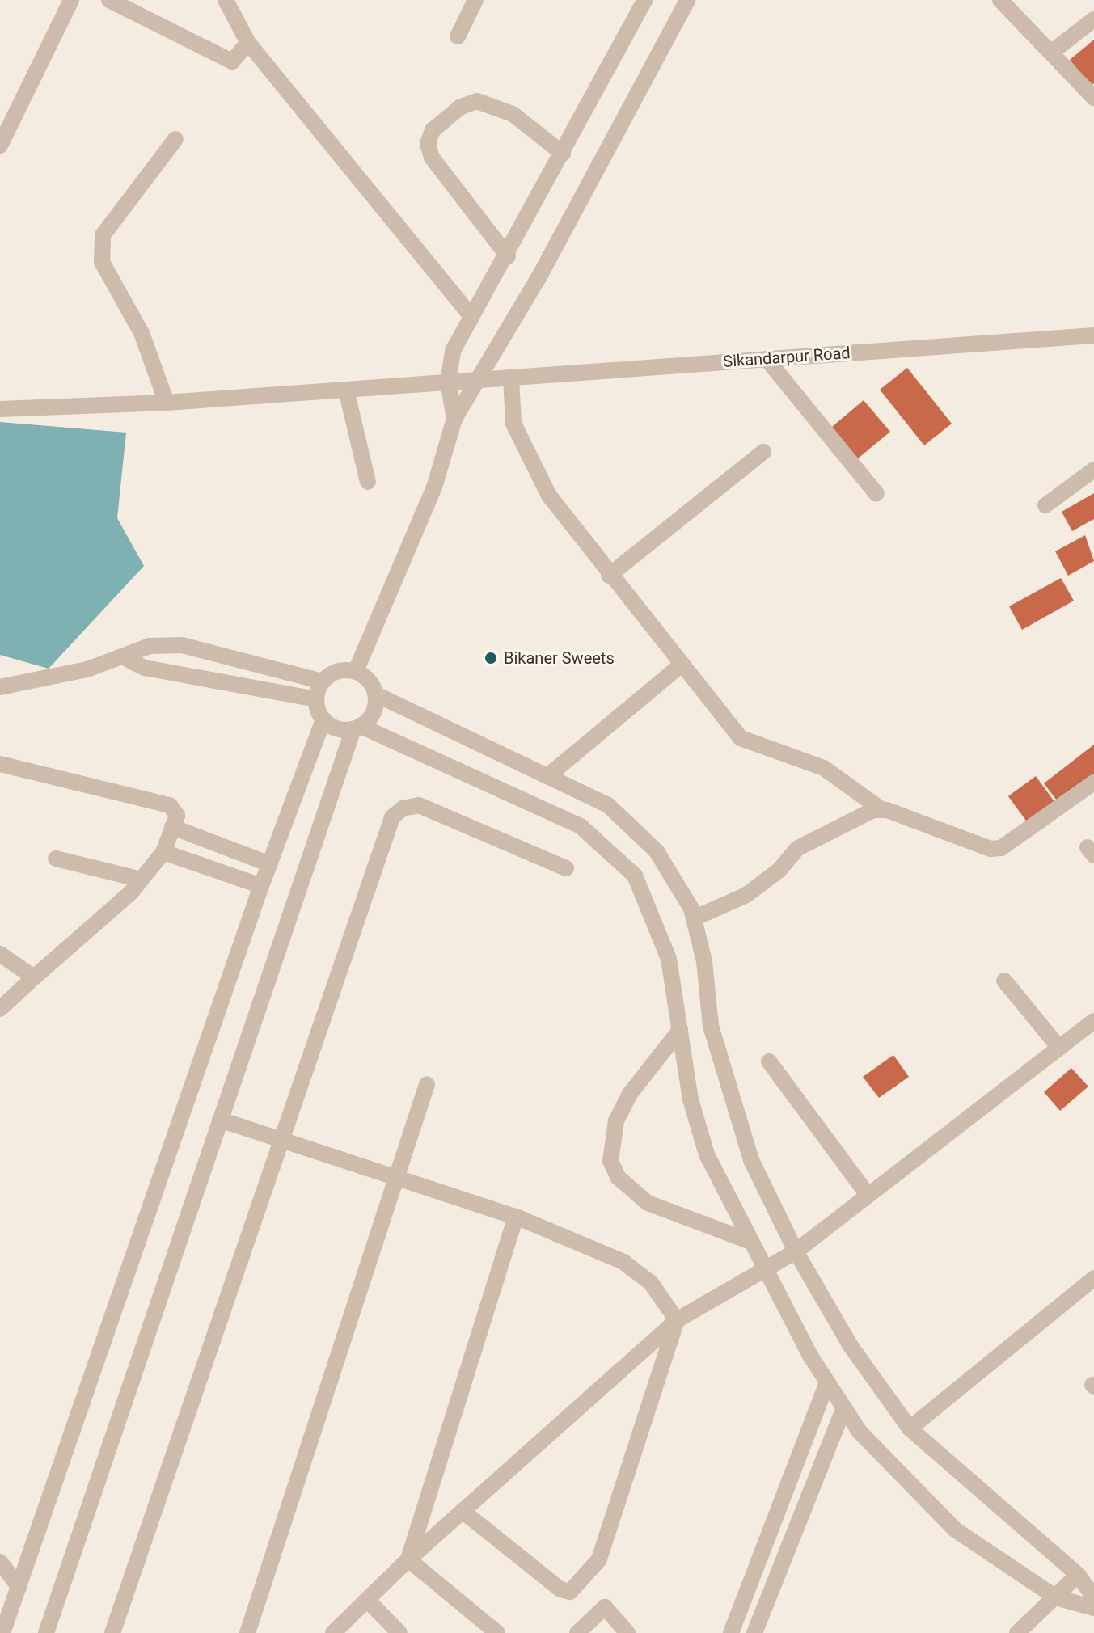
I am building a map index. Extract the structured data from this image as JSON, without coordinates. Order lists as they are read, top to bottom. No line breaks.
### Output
{"streets":{"street":["Sikandarpur Road"]},"places":["Bikaner Sweets"]}
